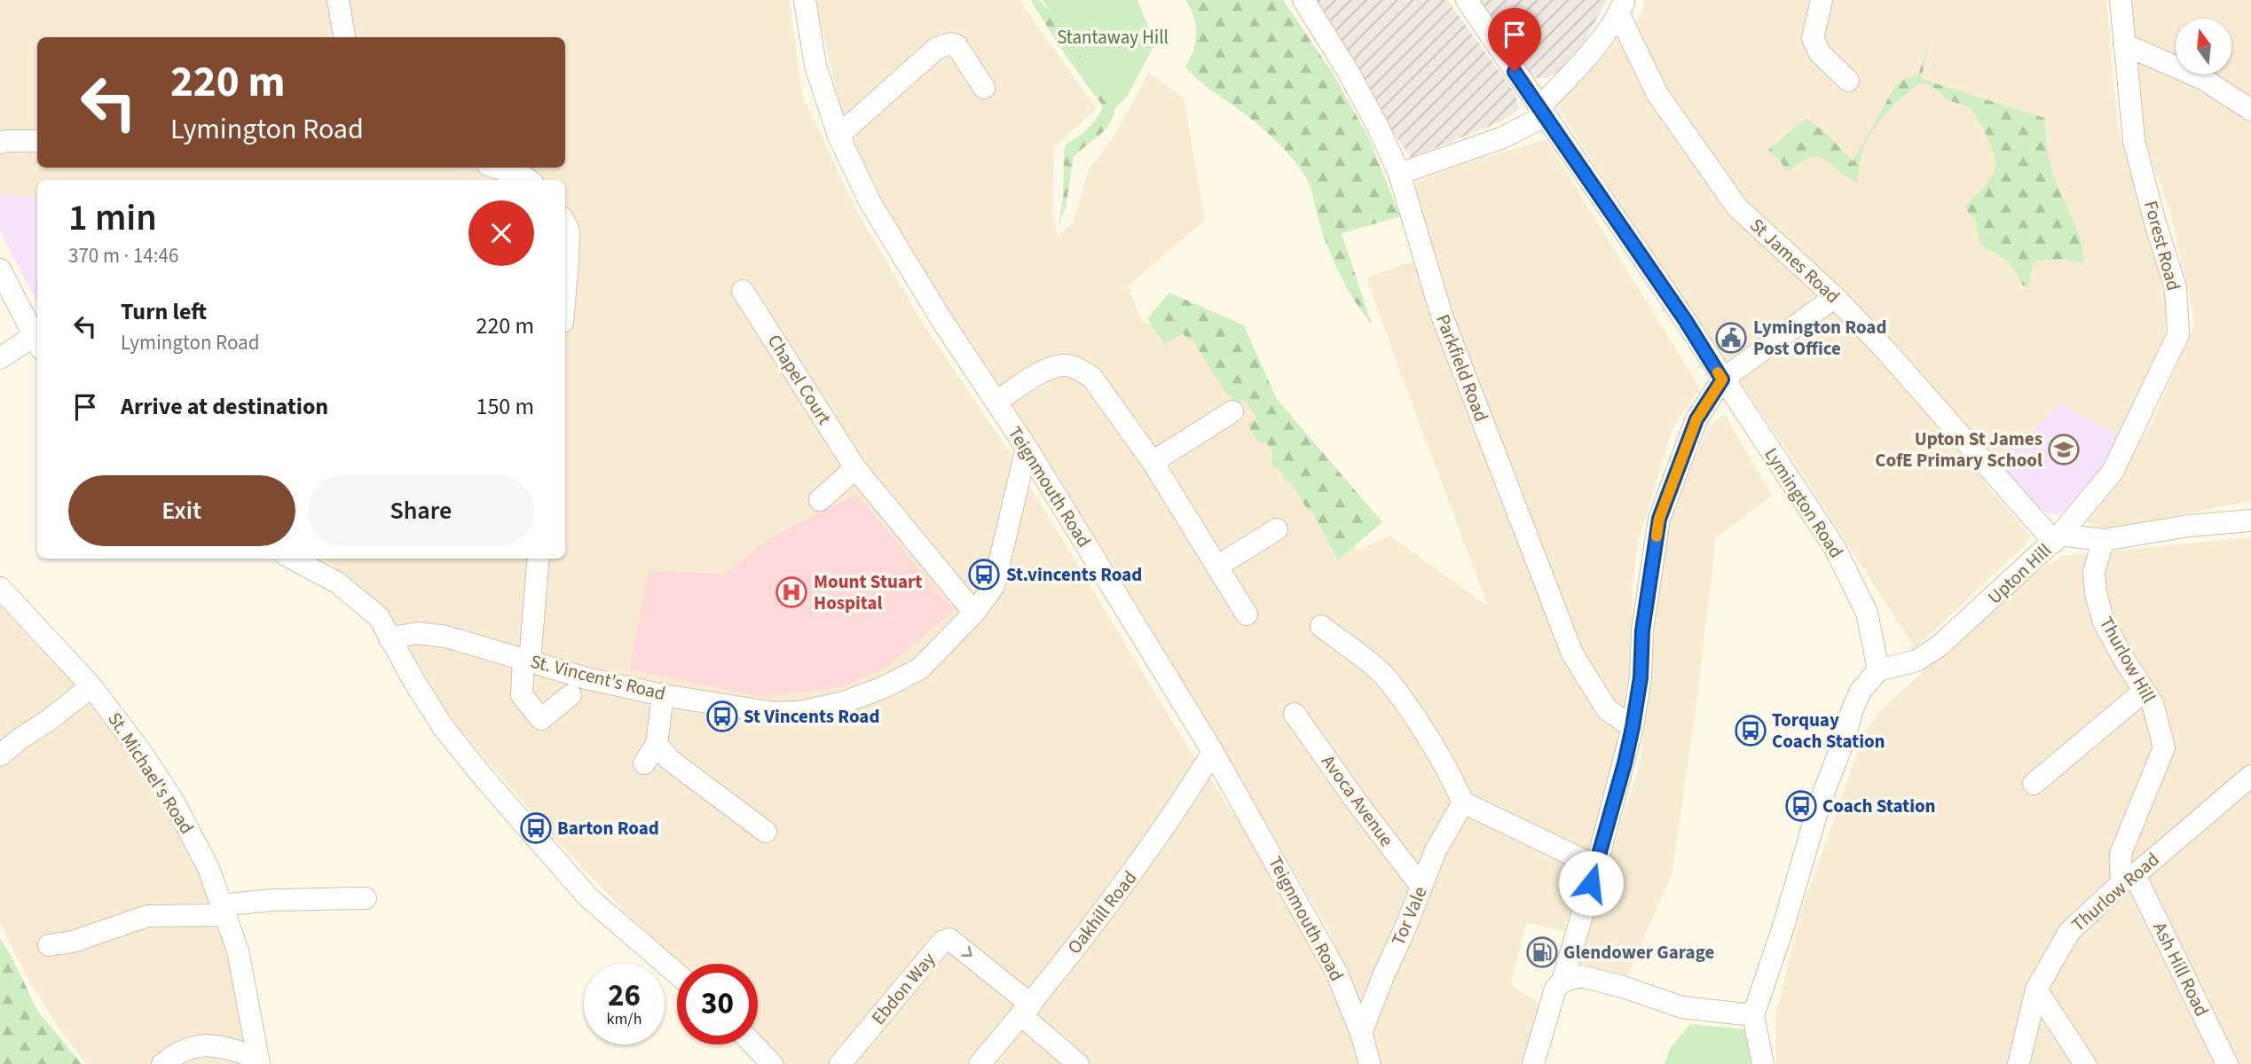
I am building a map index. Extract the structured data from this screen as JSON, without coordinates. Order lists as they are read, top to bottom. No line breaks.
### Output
{"streets":{"street":["Forest Road","St James Road","Parkfield Road","Chapel Court","Teignmouth Road","Lymington Road","Upton Hill","Thurlow Hill","St. Vincent's Road","St. Michael's Road","Avoca Avenue","Thurlow Road","Oakhill Road","Tor Vale","Ash Hill Road","Ebdon Way"]},"crossings":[["Forest Road","St James Road"],["Forest Road","Upton Hill"],["St James Road","Upton Hill"],["Chapel Court","St. Vincent's Road"],["Teignmouth Road","St. Vincent's Road"],["Teignmouth Road","Oakhill Road"],["Teignmouth Road","Tor Vale"],["Lymington Road","Upton Hill"],["Upton Hill","Thurlow Hill"],["Thurlow Hill","Thurlow Road"],["Thurlow Hill","Ash Hill Road"],["Avoca Avenue","Tor Vale"],["Thurlow Road","Ash Hill Road"],["Oakhill Road","Ebdon Way"]],"parks":["Stantaway Hill"],"places":{"public building":["Lymington Road Post Office"],"school or university":["Upton St James CofE Primary School"],"bus stop":["St.vincents Road","St Vincents Road","Torquay Coach Station","Coach Station","Barton Road"],"hospital":["Mount Stuart Hospital"],"fuel station":["Glendower Garage"]},"north":"top","page":{"turn":["220 m","Lymington Road"],"heading":["1 min","370 m · 14:46"],"list":[{"name":"Turn left","note":"Lymington Road","value":"220 m"},{"name":"Arrive at destination","value":"150 m"}],"buttons":["Exit","Share"],"speed":"26 km/h","limit":"30"}}
